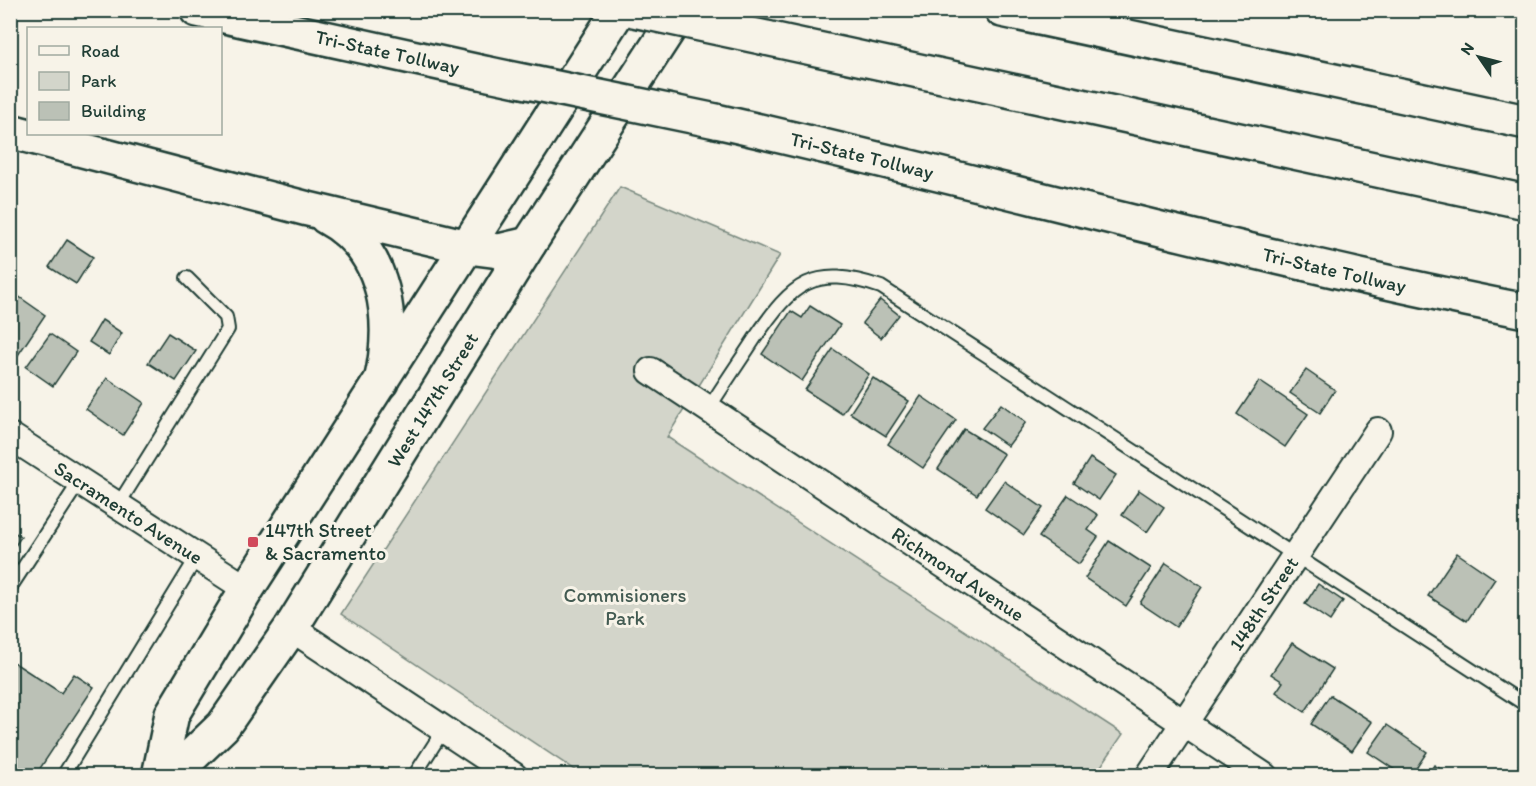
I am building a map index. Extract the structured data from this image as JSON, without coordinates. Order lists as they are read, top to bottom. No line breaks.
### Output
{"streets":{"main road":["Tri-State Tollway","West 147th Street"],"street":["Sacramento Avenue","Richmond Avenue","148th Street"]},"crossings":[["Richmond Avenue","148th Street"]],"parks":["Commisioners Park"],"places":{"transit":["147th Street & Sacramento"]},"legend":["Road","Park","Building"],"north":"top left"}
